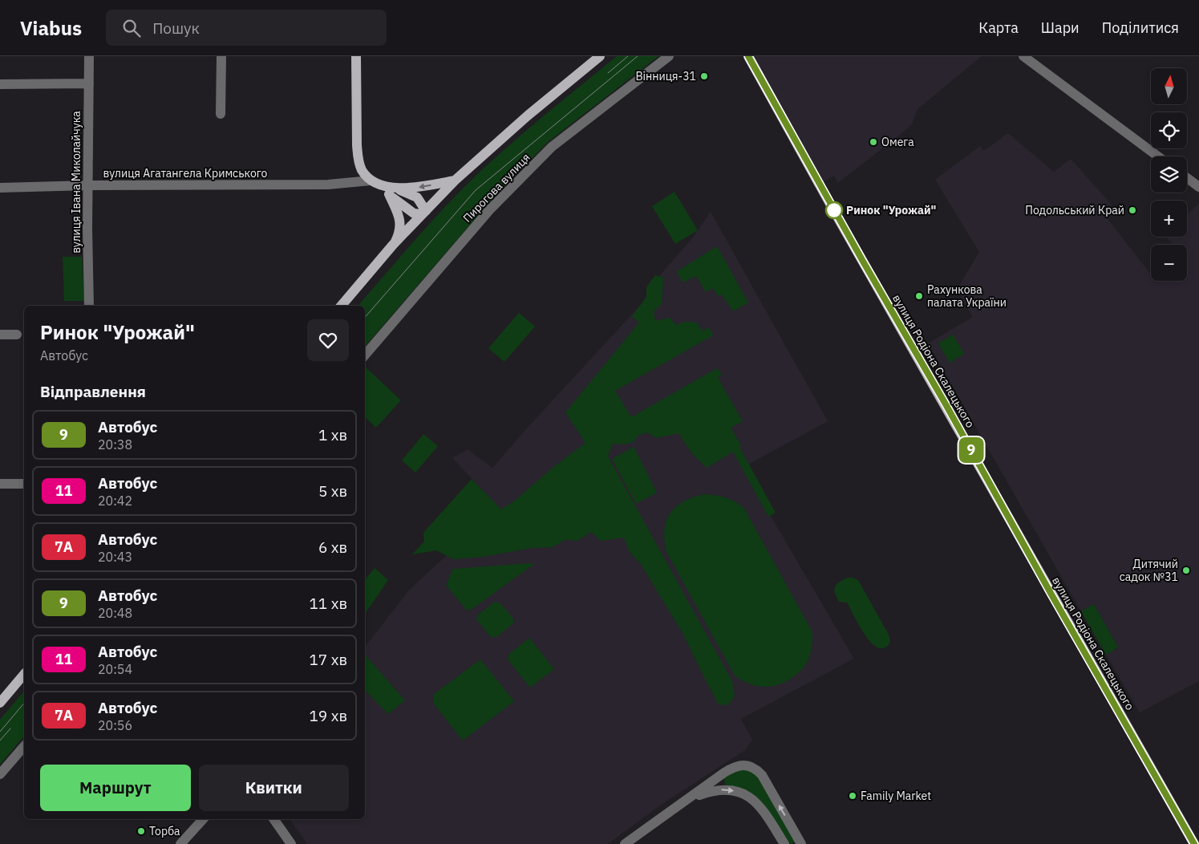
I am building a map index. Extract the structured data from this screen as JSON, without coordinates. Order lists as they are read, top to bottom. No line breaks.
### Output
{"streets":{"main road":["вулиця Родіона Скалецького"],"street":["вулиця Агатангела Кримського","вулиця Івана Миколайчука","Пирогова вулиця"]},"crossings":[["вулиця Агатангела Кримського","вулиця Івана Миколайчука"]],"places":["Вінниця-31","Омега","Ринок \"Урожай\"","Подольський Край","Рахункова палата України","Дитячий садок №31","Family Market","Торба"],"lines":["bus line 9"],"north":"top","page":{"header":"Viabus","search":"Пошук","nav":["Карта","Шари","Поділитися"],"on_map":"9","map_buttons":["+","−"],"heading":[["Ринок \"Урожай\"","Автобус"],"Відправлення"],"list":[{"mark":"9","name":"Автобус","note":"20:38","value":"1 хв"},{"mark":"11","name":"Автобус","note":"20:42","value":"5 хв"},{"mark":"7А","name":"Автобус","note":"20:43","value":"6 хв"},{"mark":"9","name":"Автобус","note":"20:48","value":"11 хв"},{"mark":"11","name":"Автобус","note":"20:54","value":"17 хв"},{"mark":"7А","name":"Автобус","note":"20:56","value":"19 хв"}],"buttons":["Маршрут","Квитки"]}}
